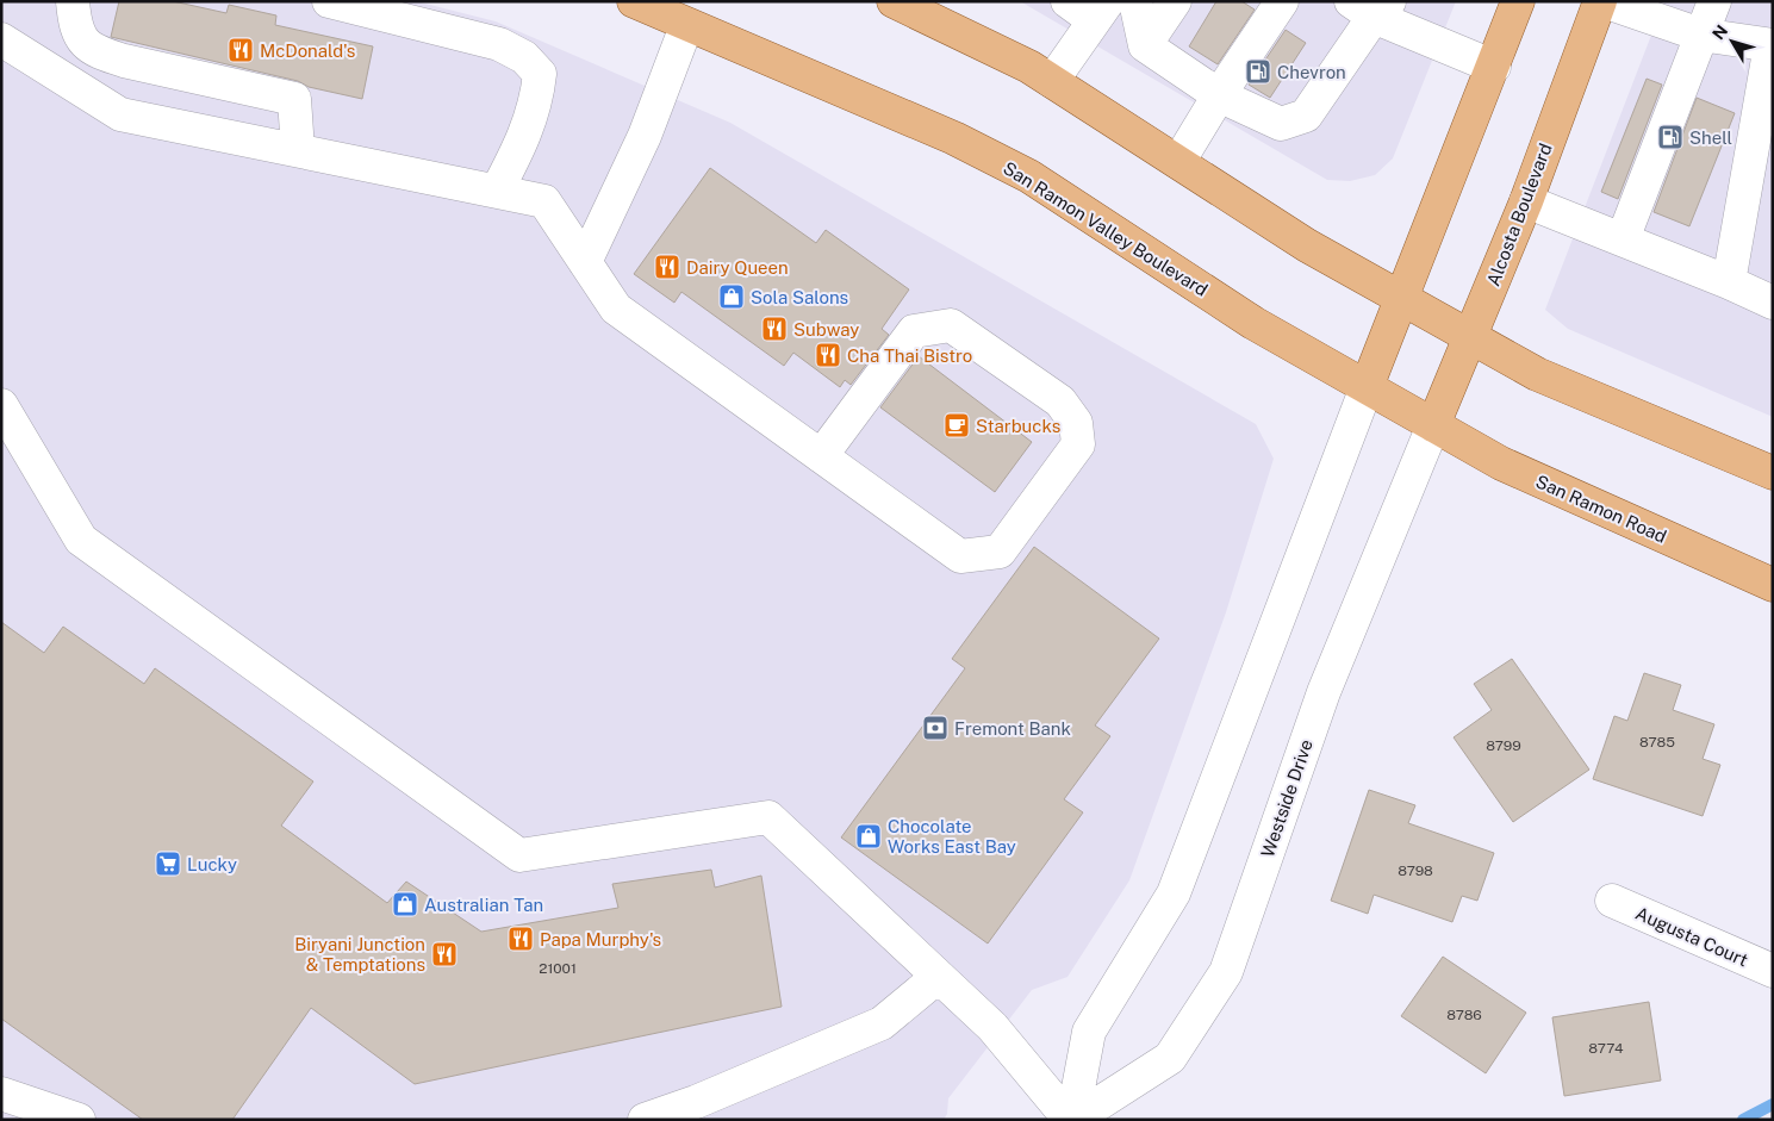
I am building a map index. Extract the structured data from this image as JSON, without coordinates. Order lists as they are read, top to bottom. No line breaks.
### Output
{"streets":{"main road":["Alcosta Boulevard","San Ramon Valley Boulevard","San Ramon Road"],"street":["Westside Drive","Augusta Court"]},"crossings":[["Alcosta Boulevard","San Ramon Valley Boulevard"],["Alcosta Boulevard","San Ramon Road"],["Alcosta Boulevard","Westside Drive"],["San Ramon Valley Boulevard","San Ramon Road"],["San Ramon Valley Boulevard","Westside Drive"],["San Ramon Road","Westside Drive"]],"places":{"restaurant":["McDonald's","Dairy Queen","Subway","Cha Thai Bistro","Papa Murphy's","Biryani Junction & Temptations"],"fuel station":["Chevron","Shell"],"shop":["Sola Salons","Chocolate Works East Bay","Australian Tan"],"cafe":["Starbucks"],"bank":["Fremont Bank"],"supermarket":["Lucky"]},"house_numbers":["8785","8799","8798","21001","8786","8774"],"north":"top left"}
